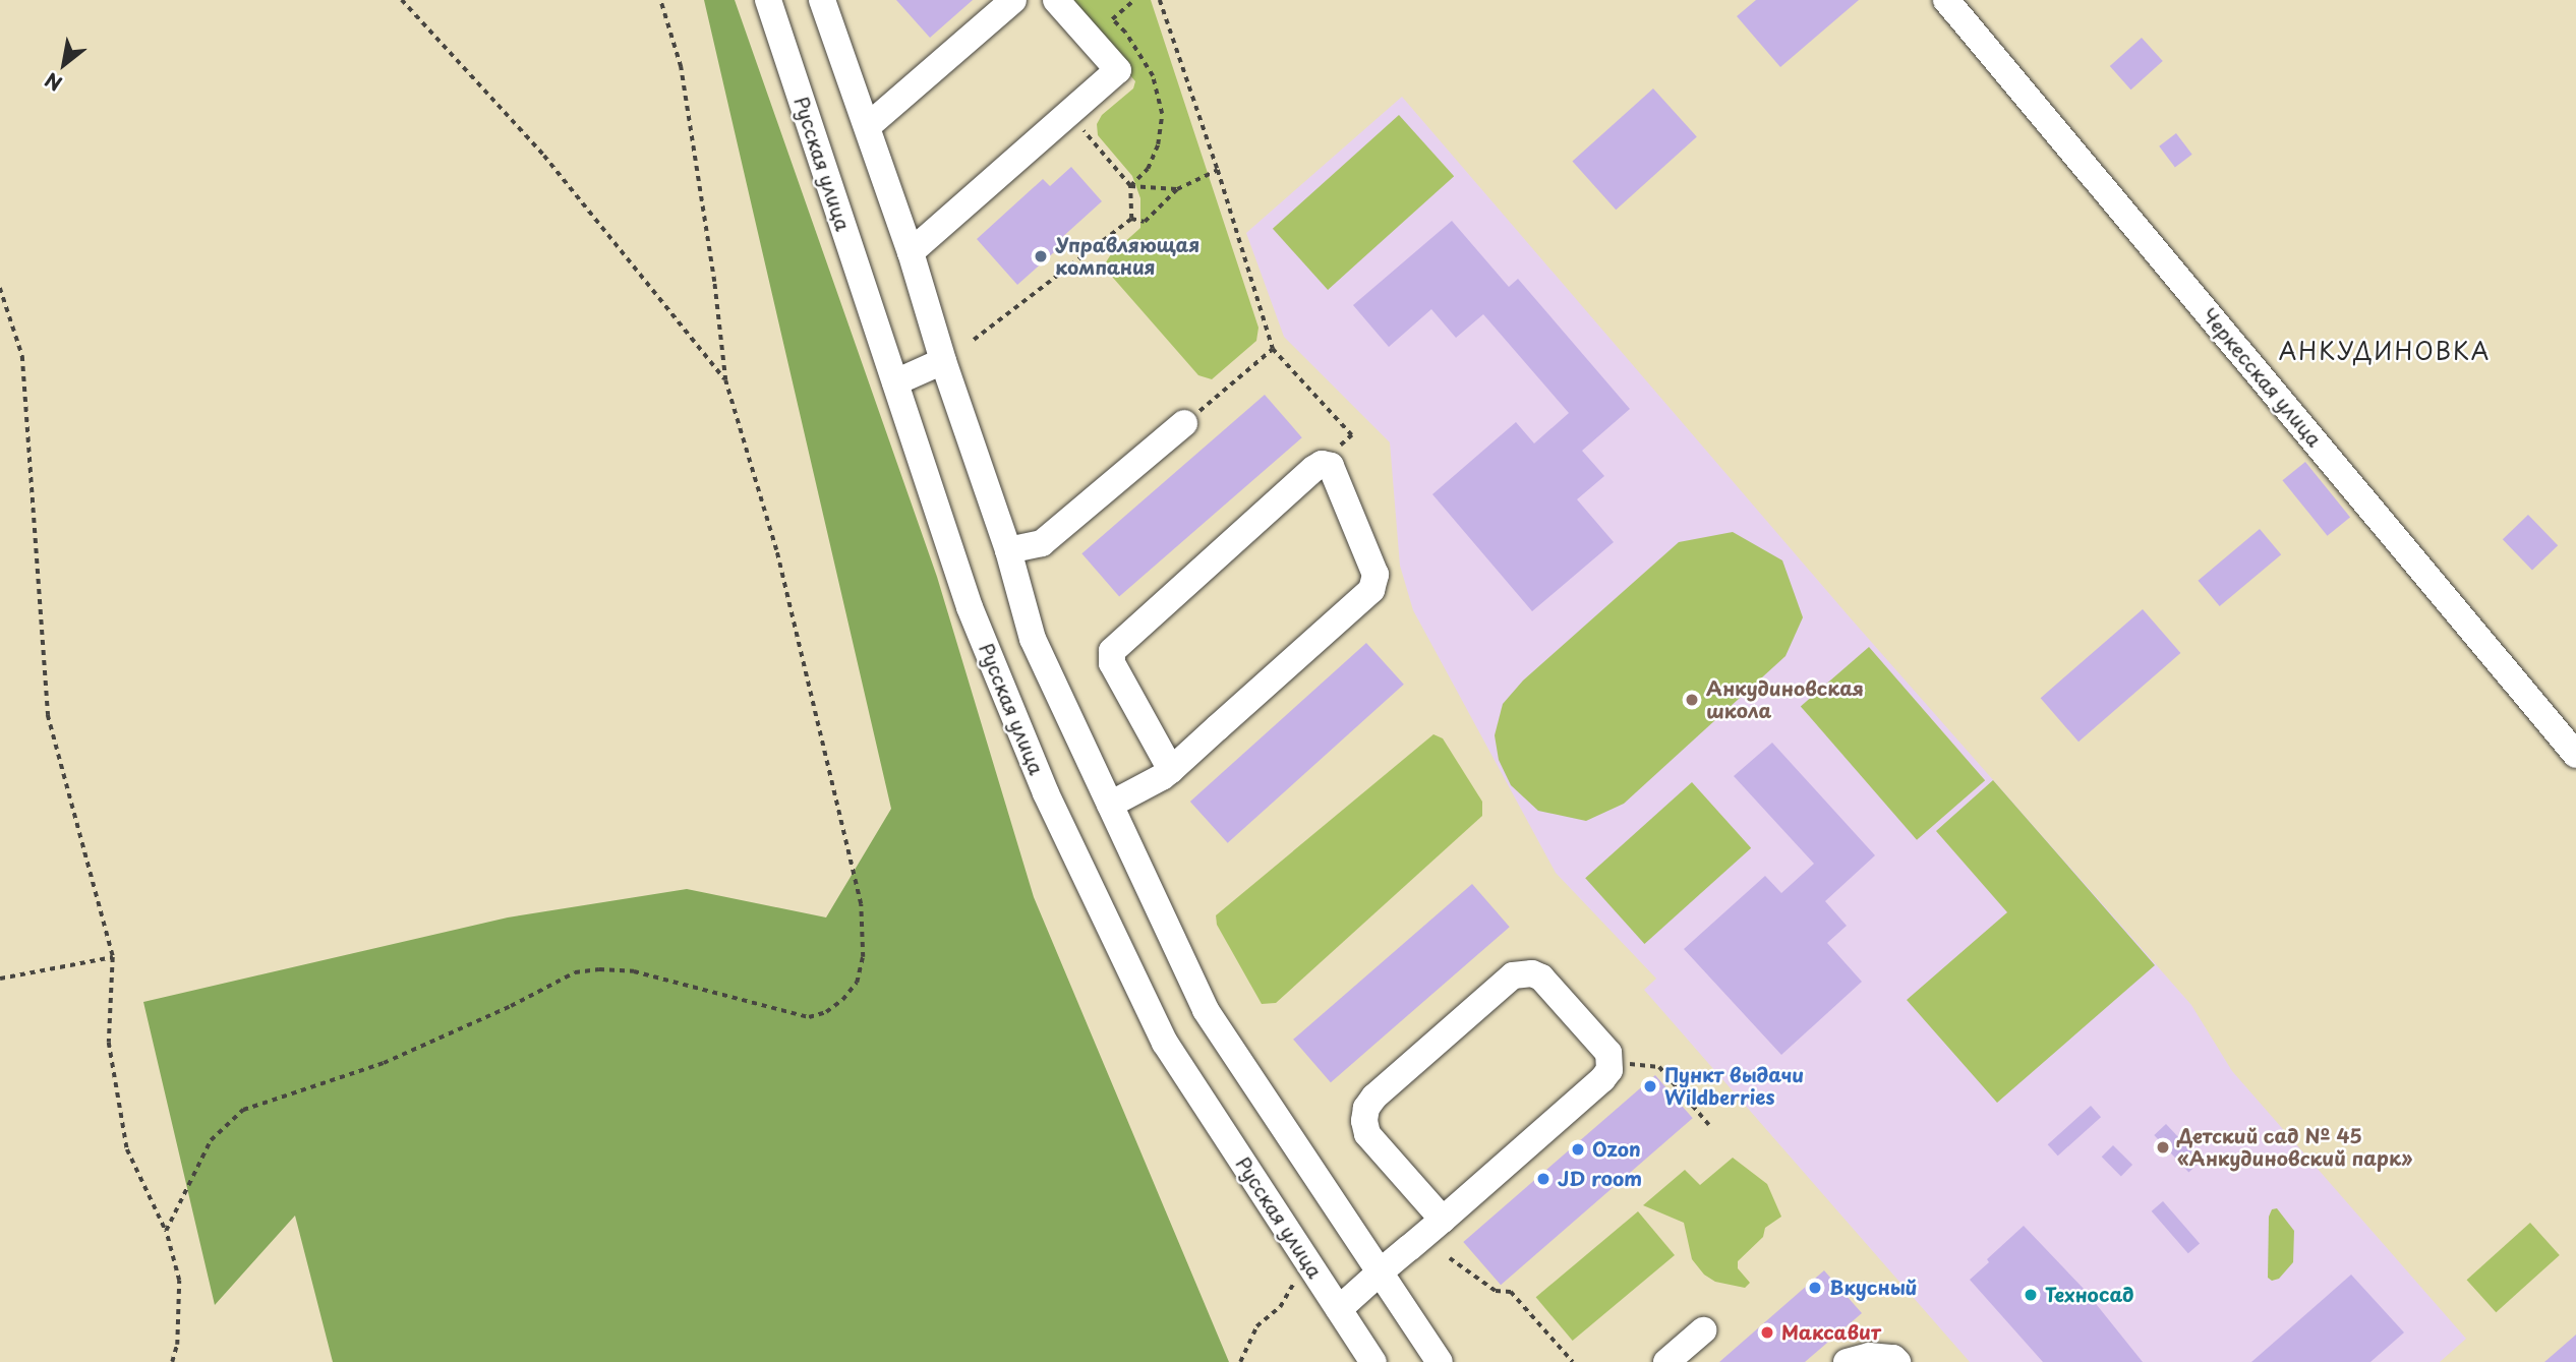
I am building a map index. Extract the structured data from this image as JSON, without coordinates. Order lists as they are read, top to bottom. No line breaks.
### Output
{"streets":{"street":["Русская улица","Черкесская улица"]},"districts":["АНКУДИНОВКА"],"places":["Управляющая компания","Анкудиновская школа","Пункт выдачи Wildberries","Детский сад № 45 «Анкудиновский парк»","Ozon","JD room","Вкусный","Техносад","Максавит"],"north":"bottom left"}
